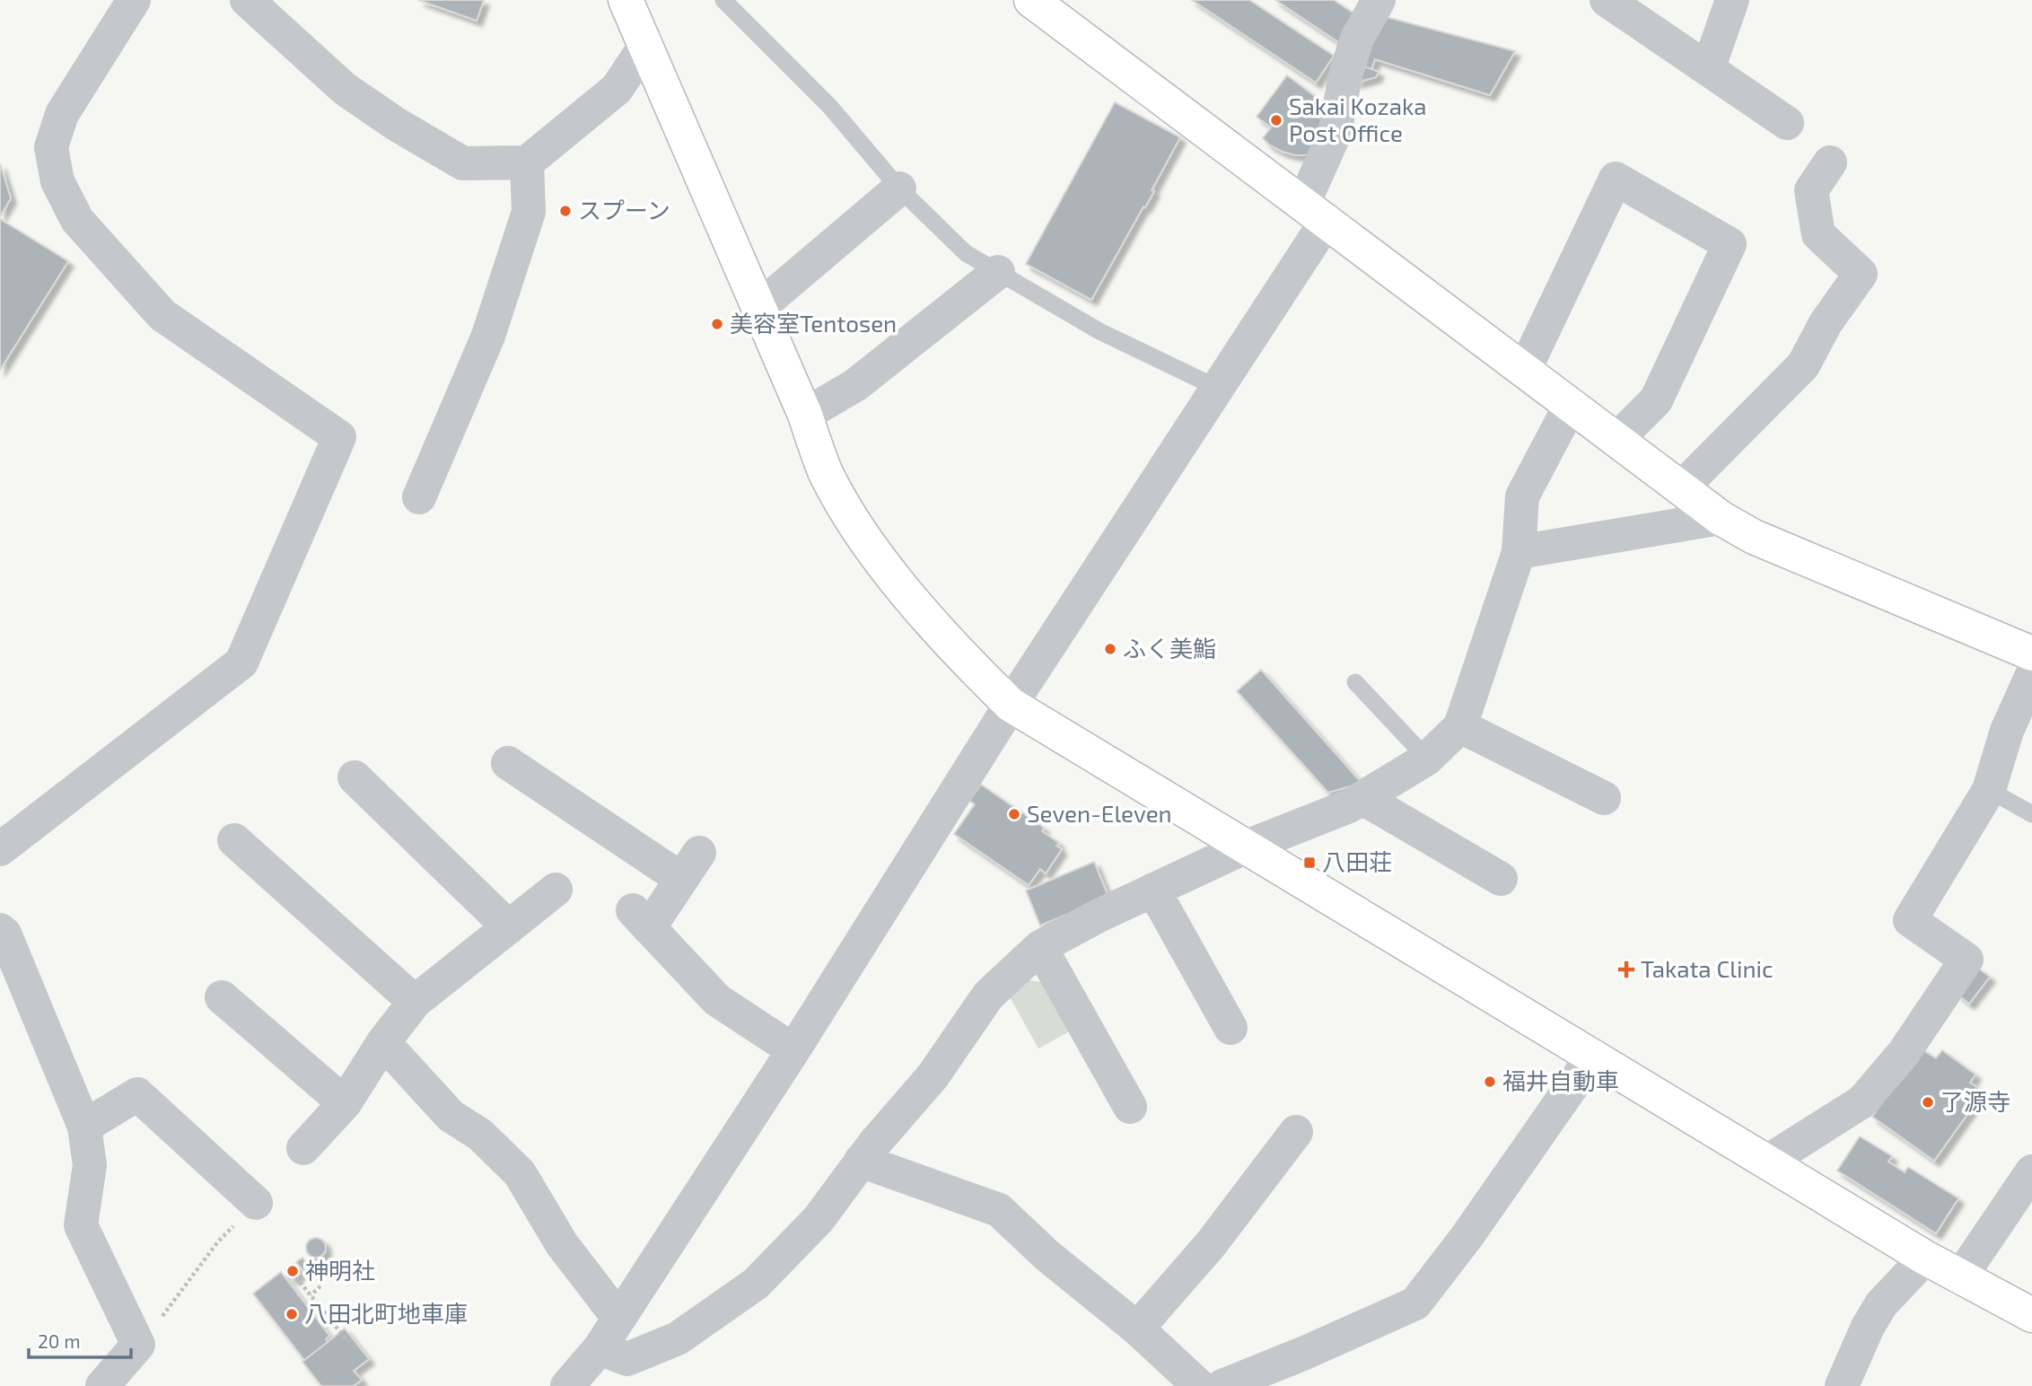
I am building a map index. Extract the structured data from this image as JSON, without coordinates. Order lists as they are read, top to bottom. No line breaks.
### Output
{"places":{"other":["Sakai Kozaka Post Office","スプーン","美容室Tentosen","ふく美鮨","Seven-Eleven","福井自動車","了源寺","神明社","八田北町地車庫"],"transit":["八田荘"],"health":["Takata Clinic"]},"scale_bar":"20 m"}
